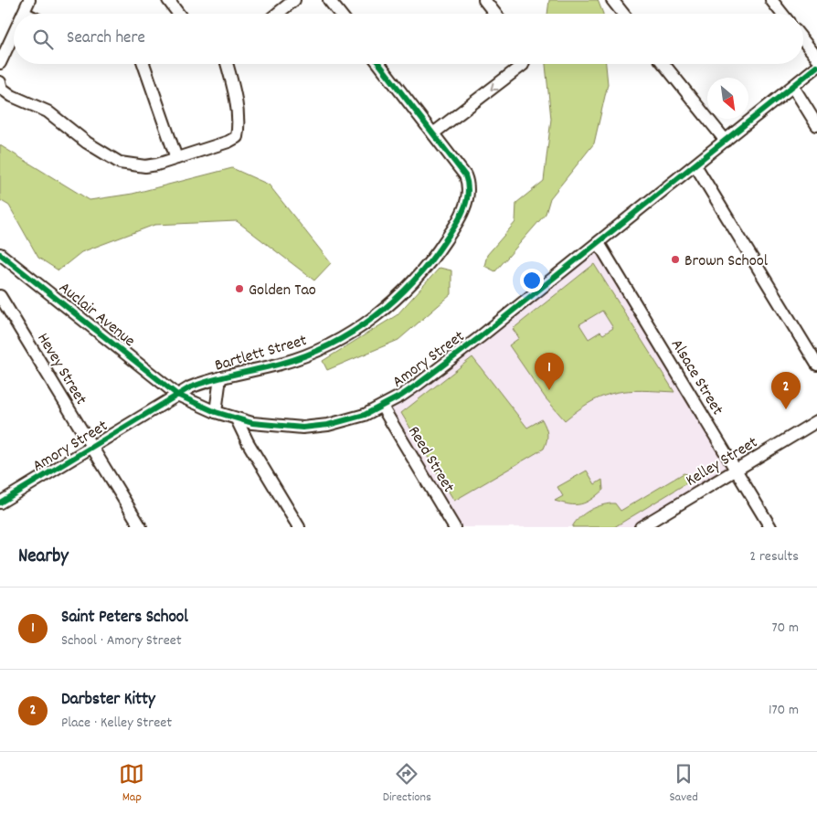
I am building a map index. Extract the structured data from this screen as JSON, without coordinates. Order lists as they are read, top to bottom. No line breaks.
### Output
{"streets":{"street":["Auclair Avenue","Bartlett Street","Amory Street","Hevey Street","Alsace Street","Reed Street","Kelley Street"]},"crossings":[["Auclair Avenue","Bartlett Street"],["Auclair Avenue","Amory Street"],["Bartlett Street","Amory Street"],["Amory Street","Hevey Street"],["Amory Street","Alsace Street"],["Amory Street","Reed Street"],["Alsace Street","Kelley Street"]],"places":["Brown School","Golden Tao"],"north":"bottom right","page":{"search":"Search here","pins":["1","2"],"heading":["Nearby","2 results"],"list":[{"mark":"1","name":"Saint Peters School","note":"School · Amory Street","value":"70 m"},{"mark":"2","name":"Darbster Kitty","note":"Place · Kelley Street","value":"170 m"}],"nav":["Map","Directions","Saved"]}}
